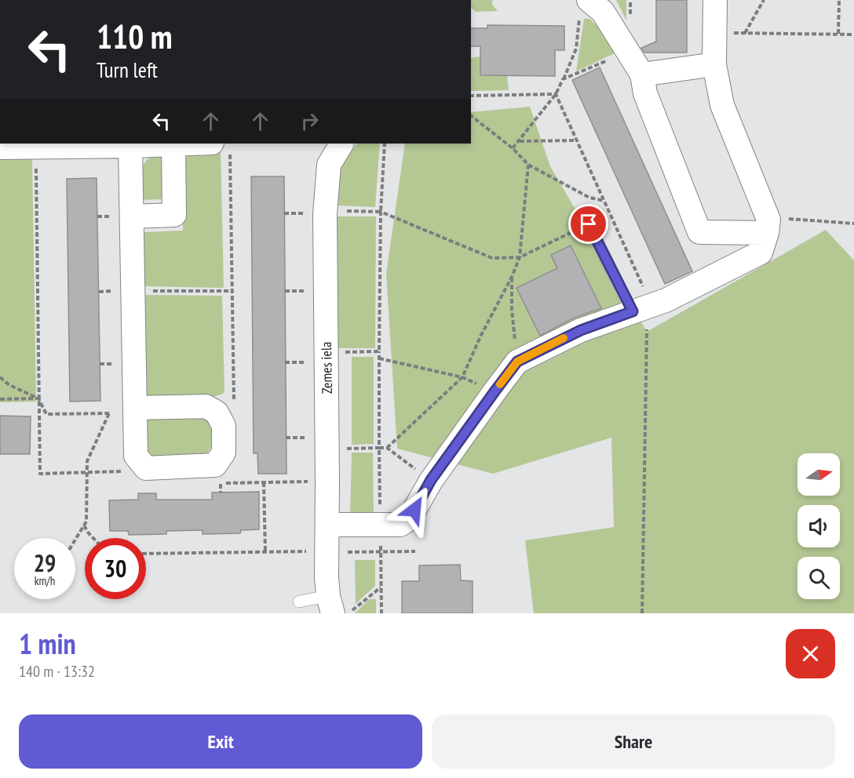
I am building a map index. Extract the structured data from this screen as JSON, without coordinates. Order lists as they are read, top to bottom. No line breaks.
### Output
{"streets":{"street":["Zemes iela"]},"north":"right","page":{"turn":["110 m","Turn left"],"speed":"29 km/h","limit":"30","heading":["1 min","140 m · 13:32"],"buttons":["Exit","Share"]}}
